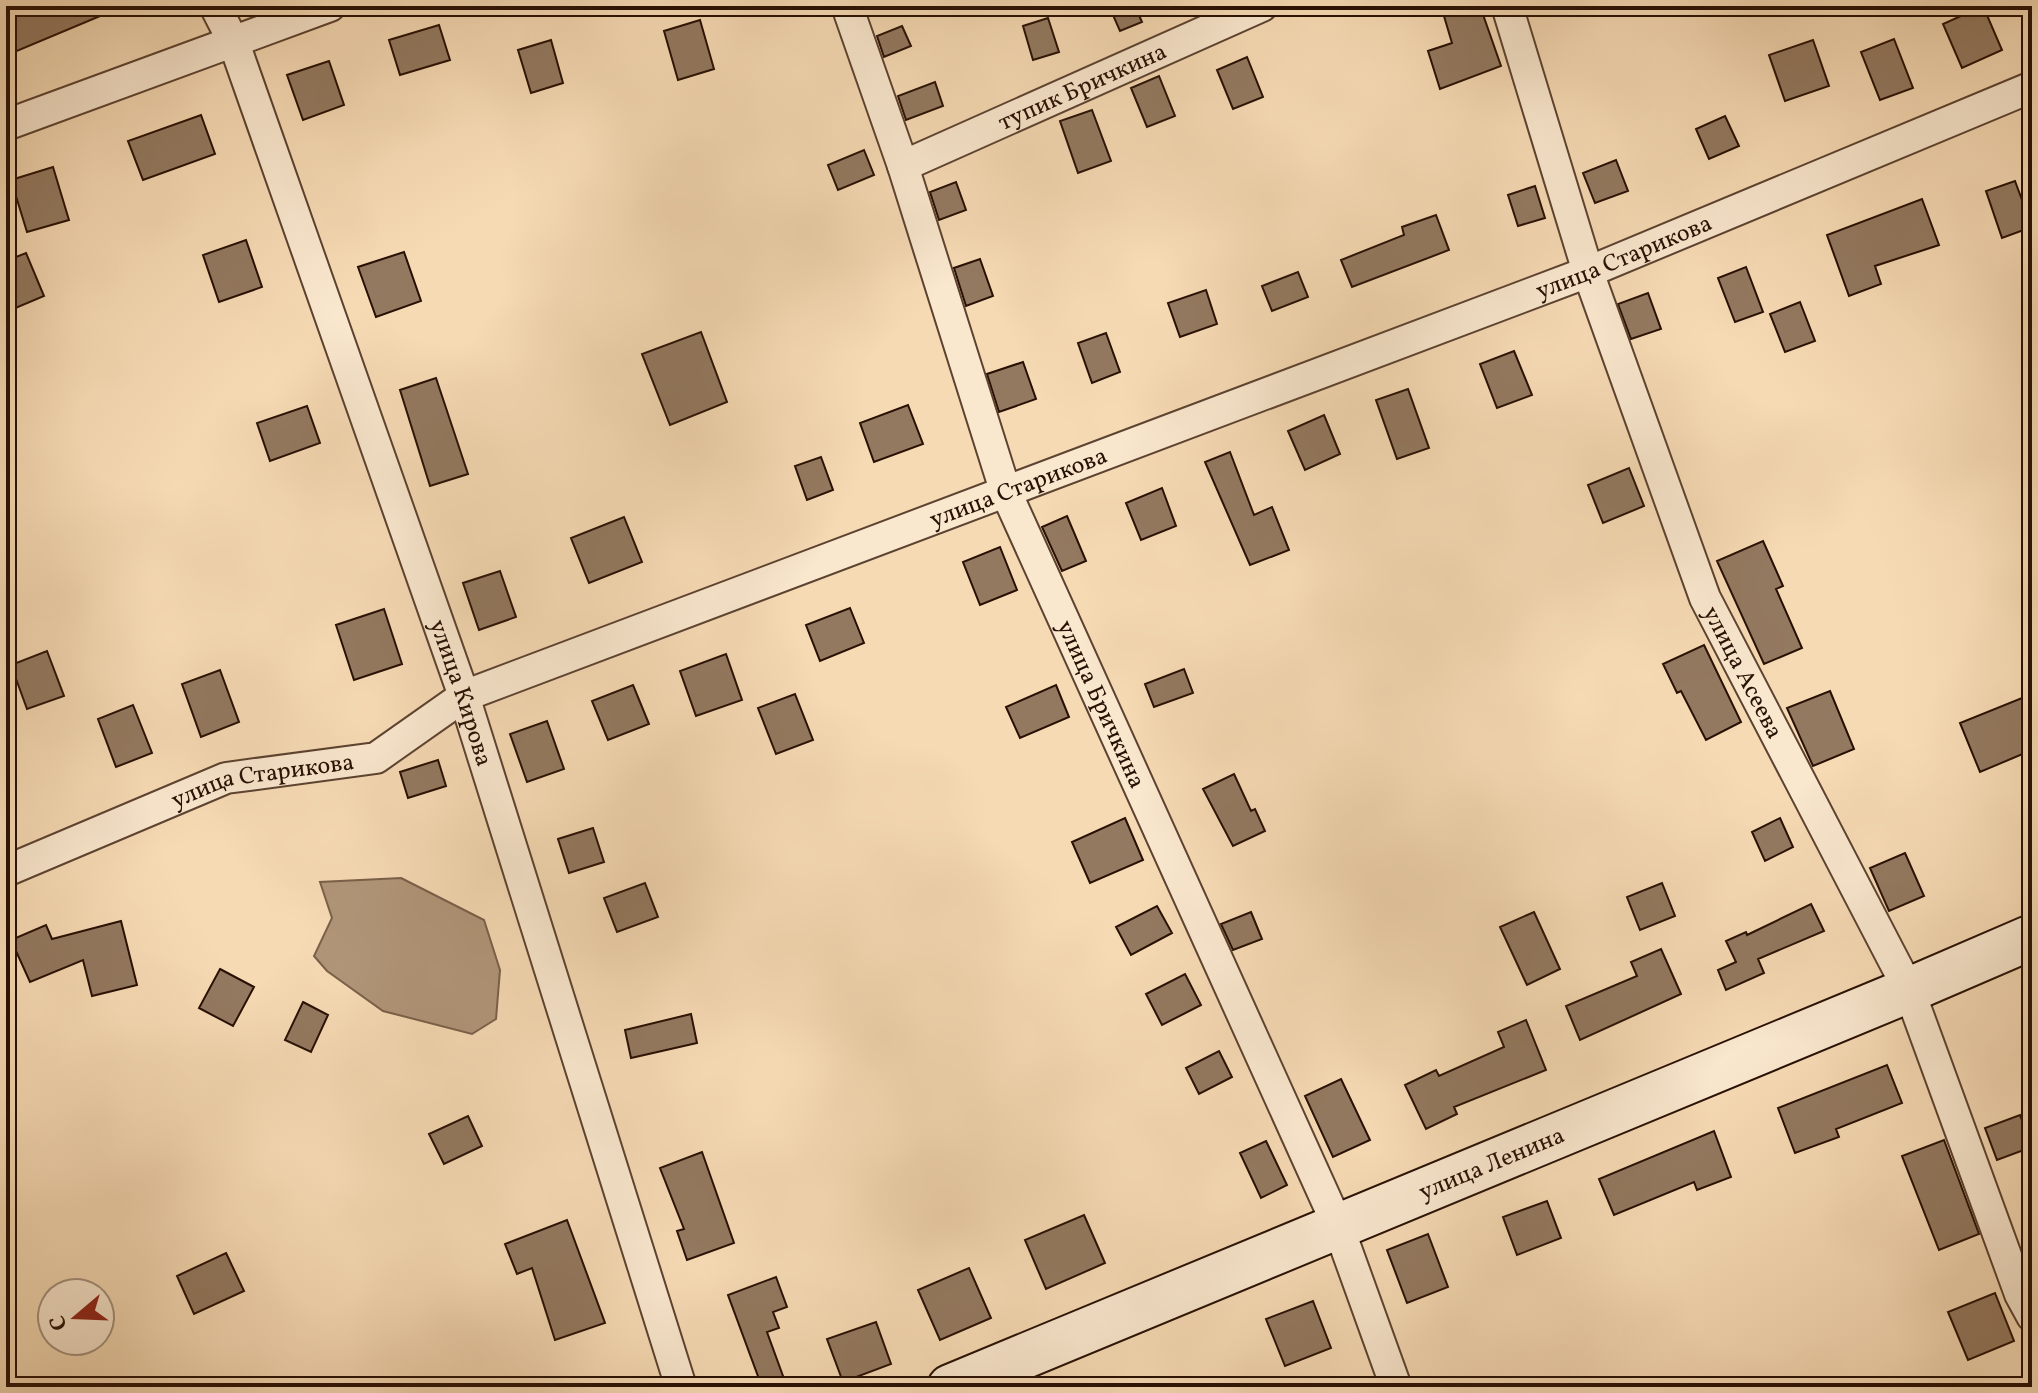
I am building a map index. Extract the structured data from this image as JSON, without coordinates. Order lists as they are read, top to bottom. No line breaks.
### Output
{"streets":{"street":["тупик Бричкина","улица Старикова","улица Асеева","улица Кирова","улица Бричкина","улица Ленина"]},"crossings":[["тупик Бричкина","улица Бричкина"],["улица Старикова","улица Асеева"],["улица Старикова","улица Кирова"],["улица Старикова","улица Бричкина"],["улица Асеева","улица Ленина"],["улица Бричкина","улица Ленина"]],"north":"left"}
